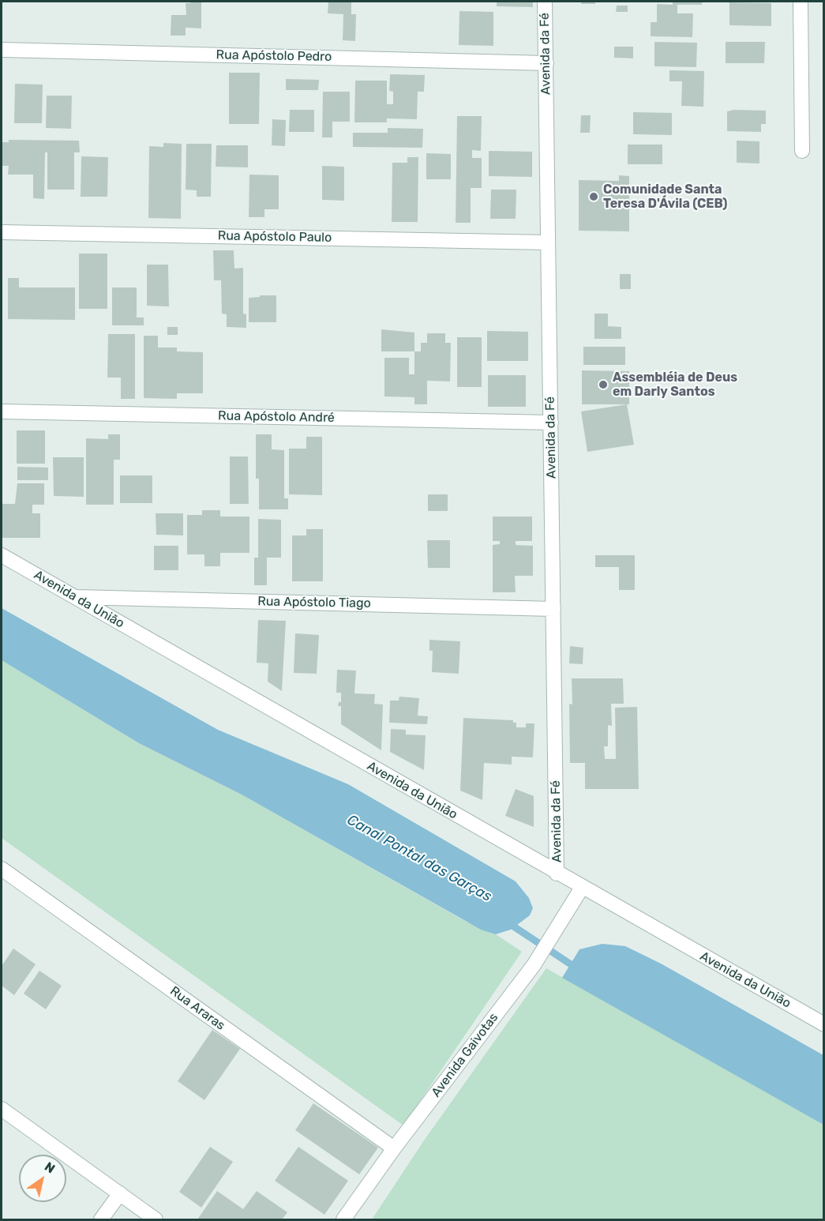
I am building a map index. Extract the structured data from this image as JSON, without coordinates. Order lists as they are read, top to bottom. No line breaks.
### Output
{"streets":{"street":["Avenida da Fé","Rua Apóstolo Pedro","Rua Apóstolo Paulo","Rua Apóstolo André","Avenida da União","Rua Apóstolo Tiago","Rua Araras","Avenida Gaivotas"]},"crossings":[["Avenida da Fé","Rua Apóstolo Pedro"],["Avenida da Fé","Rua Apóstolo Paulo"],["Avenida da Fé","Rua Apóstolo André"],["Avenida da Fé","Avenida da União"],["Avenida da Fé","Rua Apóstolo Tiago"],["Avenida da União","Rua Apóstolo Tiago"],["Avenida da União","Avenida Gaivotas"],["Rua Araras","Avenida Gaivotas"]],"water":["Canal Pontal das Garças"],"places":["Comunidade Santa Teresa D'Ávila (CEB)","Assembléia de Deus em Darly Santos"],"north":"top right"}
